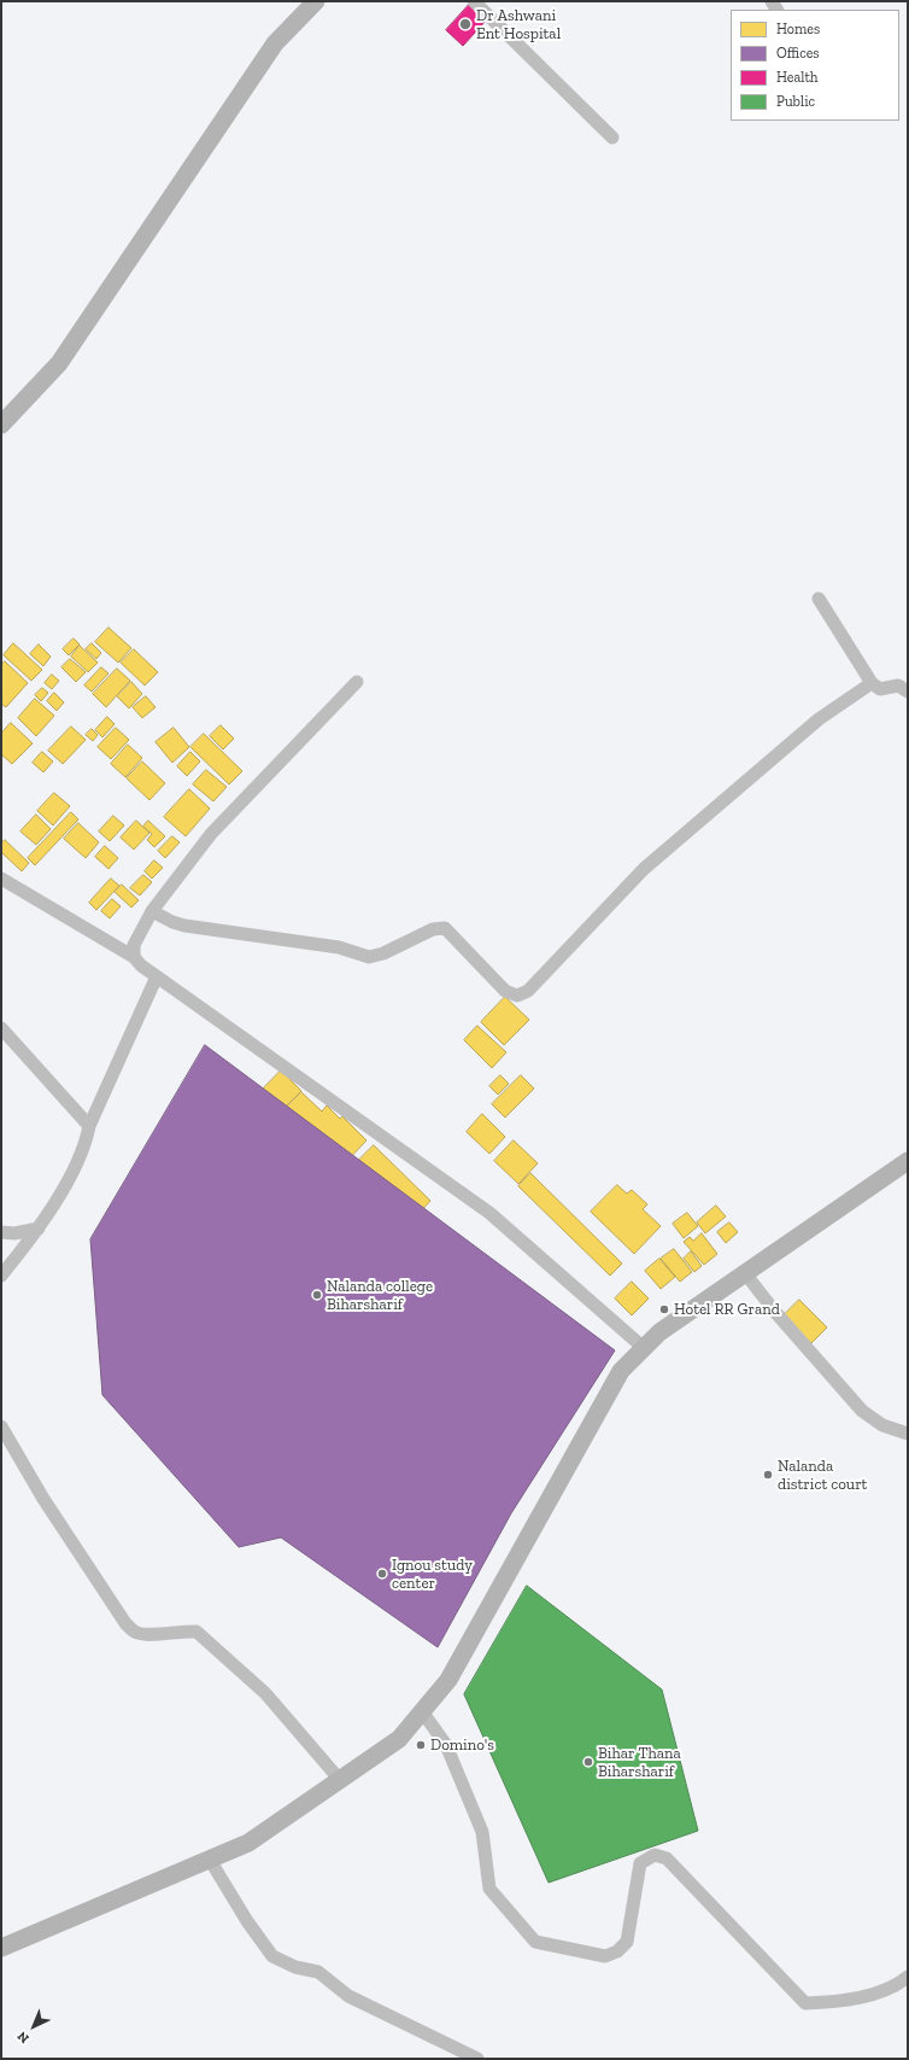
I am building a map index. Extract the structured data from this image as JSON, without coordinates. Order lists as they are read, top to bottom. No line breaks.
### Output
{"places":["Dr Ashwani Ent Hospital","Nalanda college Biharsharif","Hotel RR Grand","Nalanda district court","Ignou study center","Domino's","Bihar Thana Biharsharif"],"legend":["Homes","Offices","Health","Public"],"north":"bottom left"}
